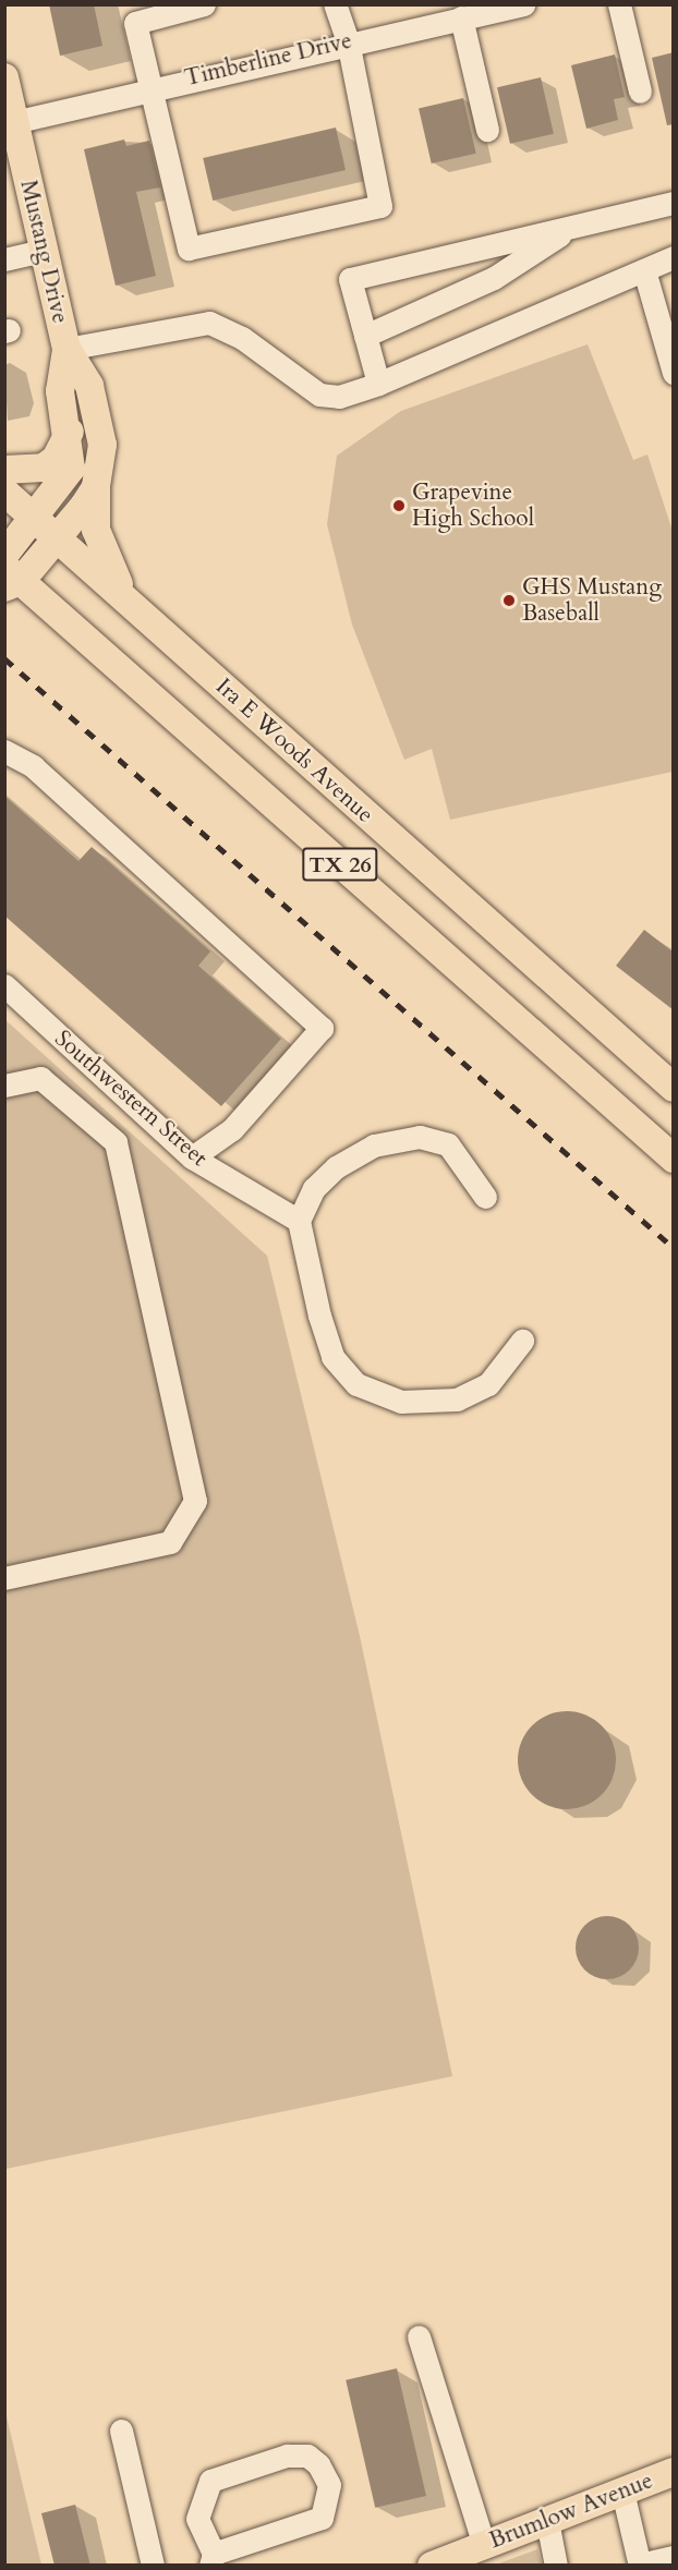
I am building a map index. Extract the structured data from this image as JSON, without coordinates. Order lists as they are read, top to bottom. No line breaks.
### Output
{"streets":{"main road":["Mustang Drive","Ira E Woods Avenue","TX 26","Brumlow Avenue"],"street":["Timberline Drive","Southwestern Street"]},"crossings":[["Timberline Drive","Mustang Drive"],["Mustang Drive","Ira E Woods Avenue"],["Mustang Drive","TX 26"]],"places":["Grapevine High School","GHS Mustang Baseball"]}
